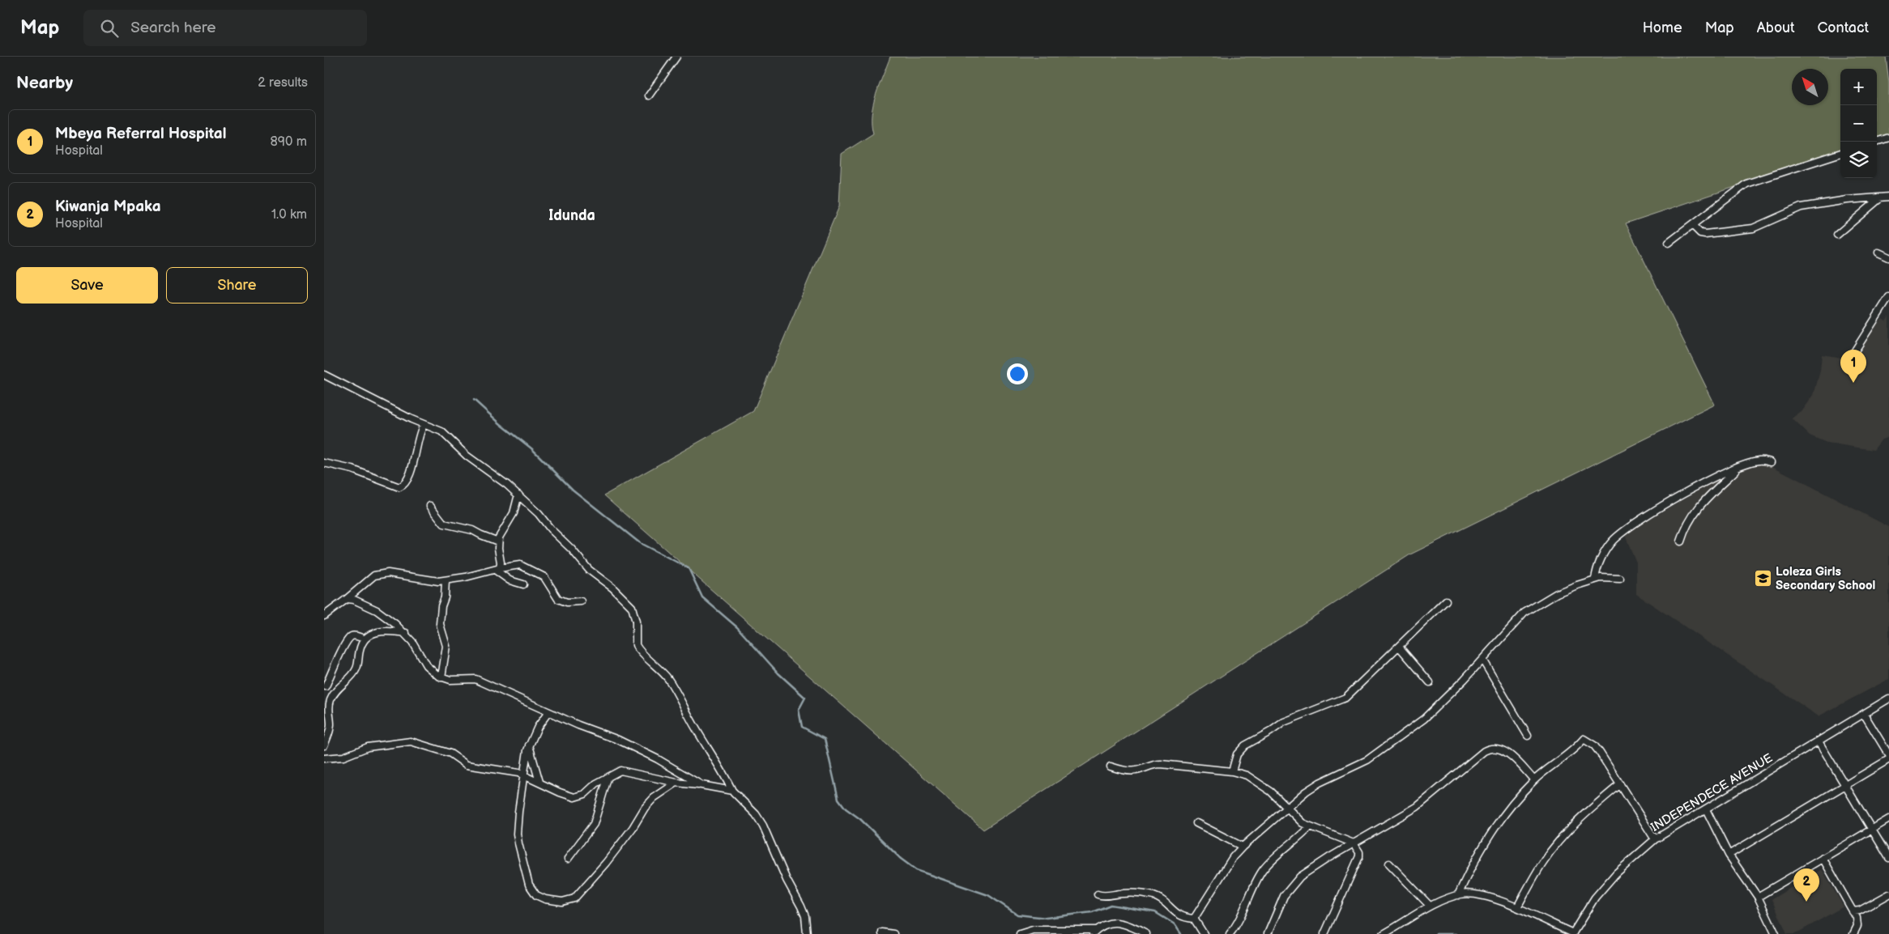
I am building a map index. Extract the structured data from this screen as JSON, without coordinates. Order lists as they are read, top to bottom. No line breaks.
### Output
{"streets":{"street":["INDEPENDECE AVENUE"]},"districts":["Idunda"],"places":{"school or university":["Loleza Girls Secondary School"]},"north":"top left","page":{"header":"Map","search":"Search here","nav":["Home","Map","About","Contact"],"heading":["Nearby","2 results"],"map_buttons":["+","−"],"list":[{"mark":"1","name":"Mbeya Referral Hospital","note":"Hospital","value":"890 m"},{"mark":"2","name":"Kiwanja Mpaka","note":"Hospital","value":"1.0 km"}],"buttons":["Save","Share"],"pins":["1","2"]}}
